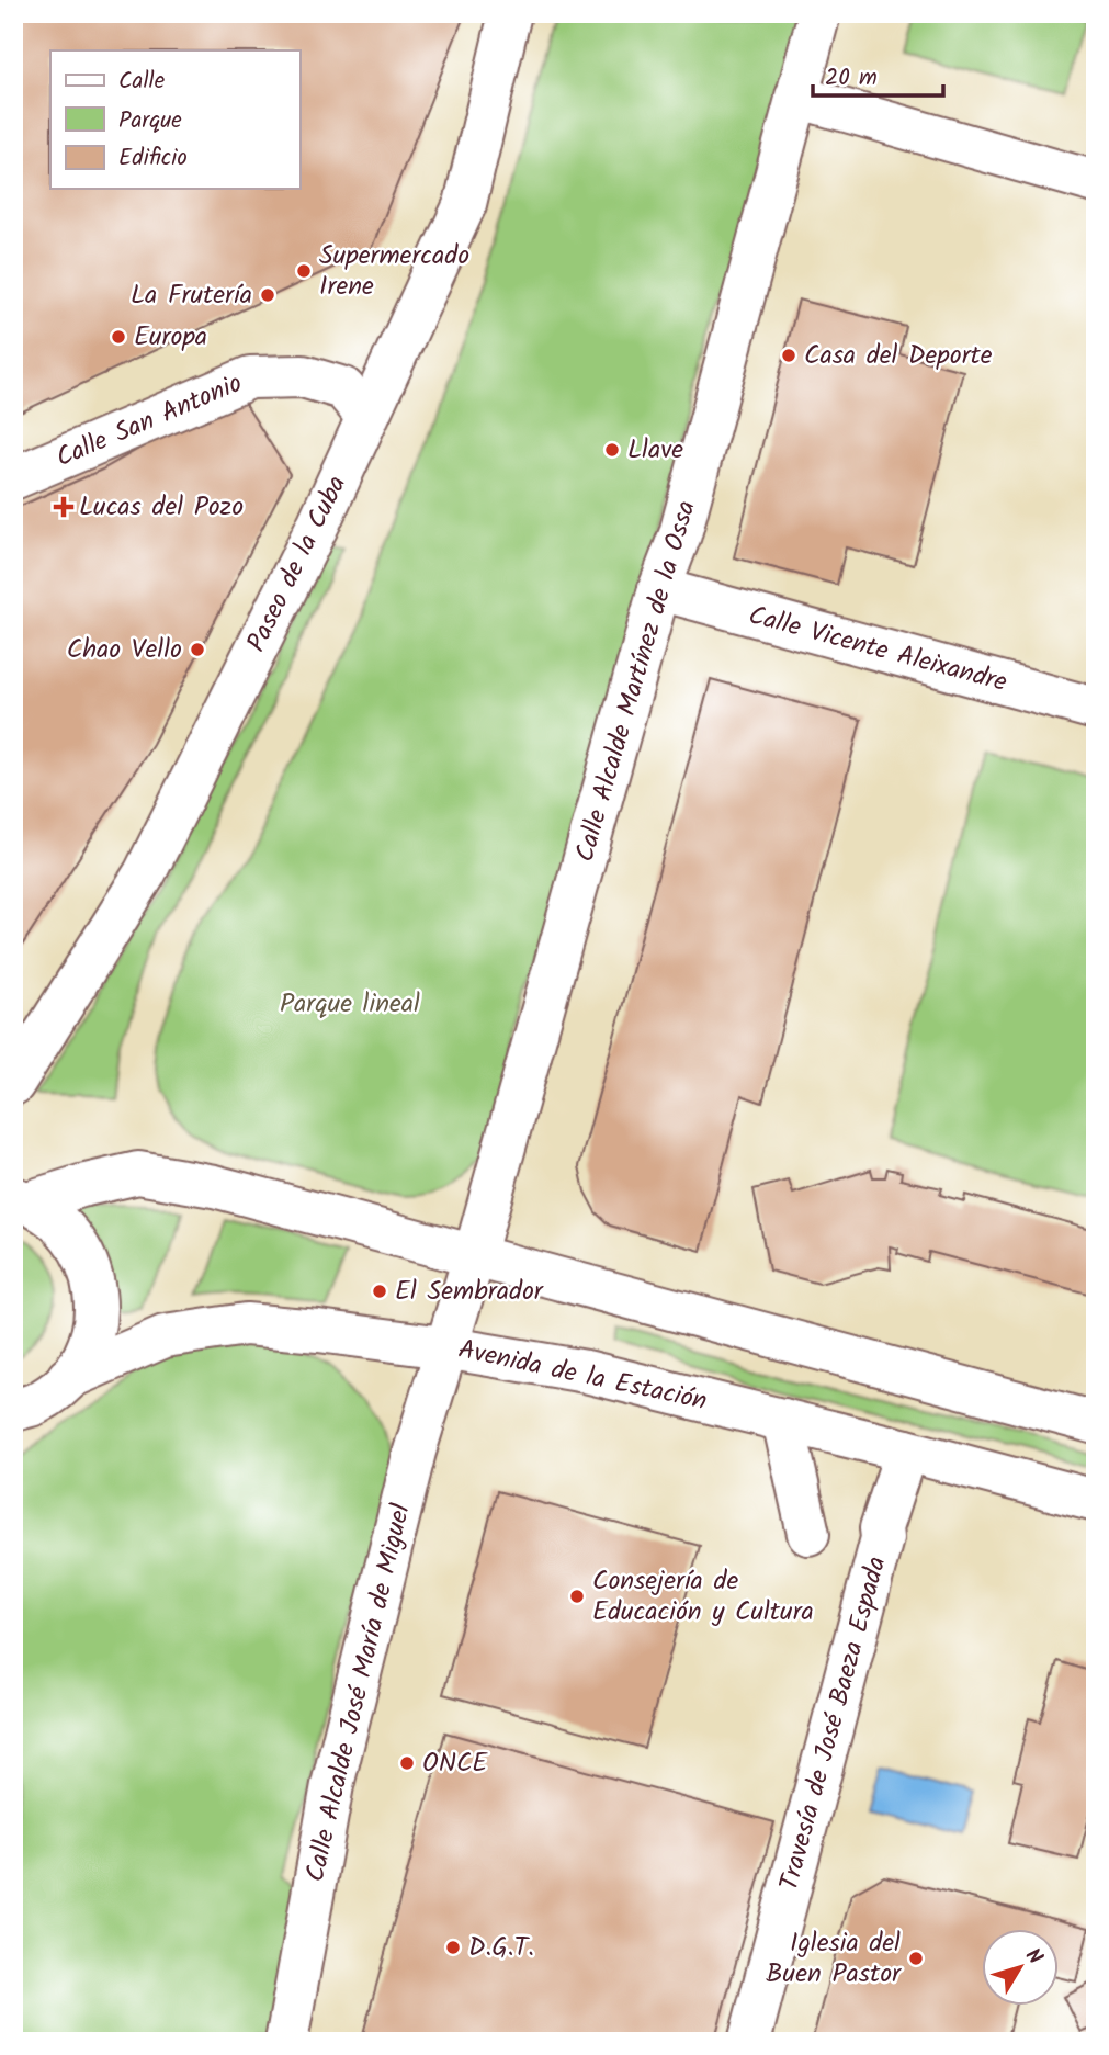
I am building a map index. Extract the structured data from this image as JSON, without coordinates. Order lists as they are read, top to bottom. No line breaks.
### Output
{"streets":{"main road":["Calle San Antonio","Paseo de la Cuba","Calle Vicente Aleixandre","Calle Alcalde Martínez de la Ossa","Avenida de la Estación","Calle Alcalde José María de Miguel","Travesía de José Baeza Espada"]},"crossings":[["Calle San Antonio","Paseo de la Cuba"],["Calle Vicente Aleixandre","Calle Alcalde Martínez de la Ossa"],["Calle Alcalde Martínez de la Ossa","Avenida de la Estación"],["Calle Alcalde Martínez de la Ossa","Calle Alcalde José María de Miguel"],["Avenida de la Estación","Calle Alcalde José María de Miguel"],["Avenida de la Estación","Travesía de José Baeza Espada"]],"parks":["Parque lineal"],"places":{"other":["Supermercado Irene","La Frutería","Europa","Casa del Deporte","Llave","Chao Vello","El Sembrador","Consejería de Educación y Cultura","ONCE","D.G.T.","Iglesia del Buen Pastor"],"health":["Lucas del Pozo"]},"legend":["Calle","Parque","Edificio"],"scale_bar":"20 m","north":"top right"}
